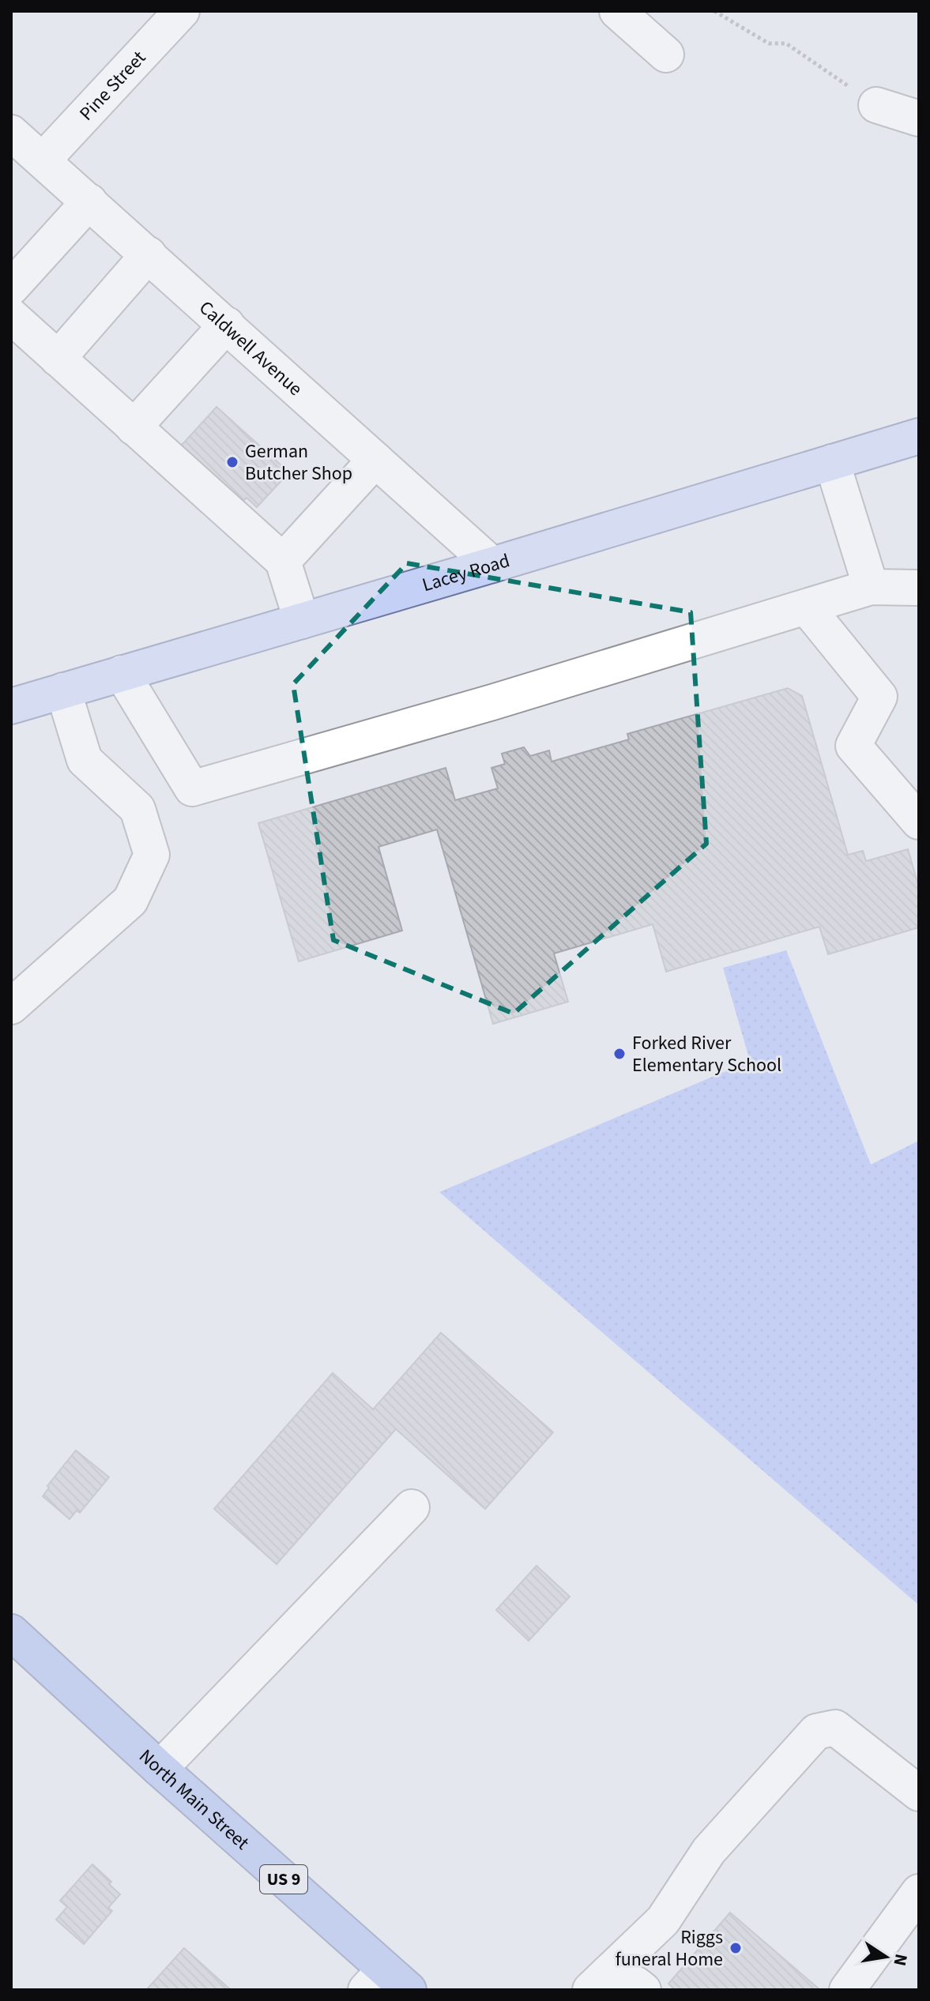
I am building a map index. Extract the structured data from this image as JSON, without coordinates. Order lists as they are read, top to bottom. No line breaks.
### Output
{"streets":{"highway":["North Main Street","US 9"],"main road":["Lacey Road"],"street":["Pine Street","Caldwell Avenue"]},"crossings":[["Pine Street","Caldwell Avenue"],["Caldwell Avenue","Lacey Road"]],"places":["German Butcher Shop","Forked River Elementary School","Riggs funeral Home"],"north":"right"}
